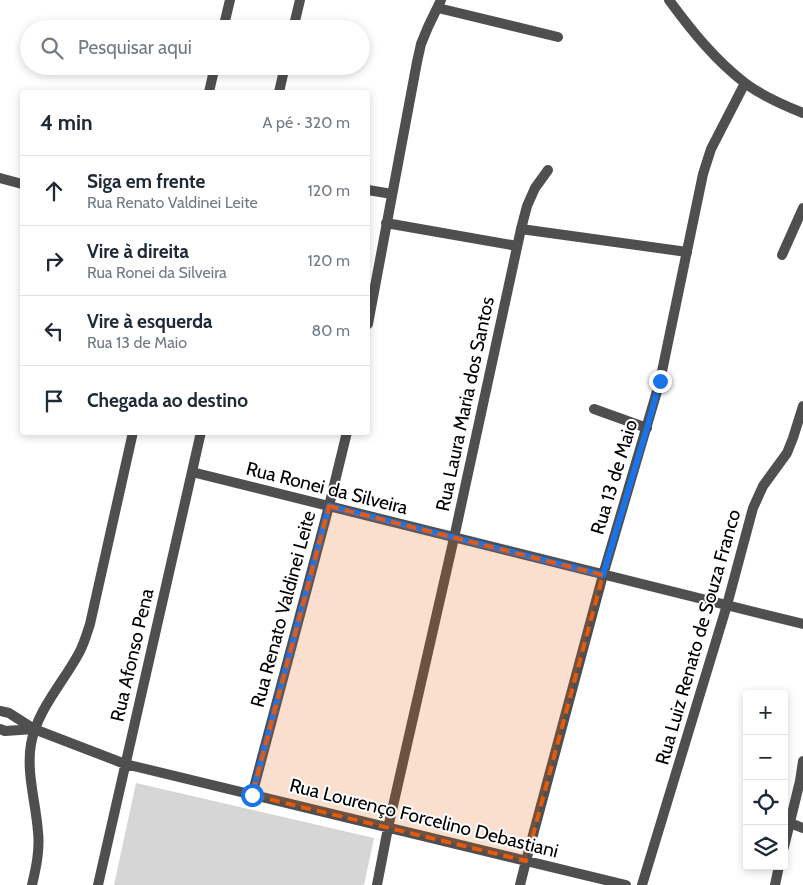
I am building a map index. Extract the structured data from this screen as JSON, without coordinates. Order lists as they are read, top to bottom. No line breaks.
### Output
{"streets":{"street":["Rua Laura Maria dos Santos","Rua 13 de Maio","Rua Ronei da Silveira","Rua Renato Valdinei Leite","Rua Luiz Renato de Souza Franco","Rua Afonso Pena","Rua Lourenço Forcelino Debastiani"]},"crossings":[["Rua Laura Maria dos Santos","Rua Ronei da Silveira"],["Rua Laura Maria dos Santos","Rua Lourenço Forcelino Debastiani"],["Rua 13 de Maio","Rua Ronei da Silveira"],["Rua 13 de Maio","Rua Lourenço Forcelino Debastiani"],["Rua Ronei da Silveira","Rua Renato Valdinei Leite"],["Rua Ronei da Silveira","Rua Luiz Renato de Souza Franco"],["Rua Ronei da Silveira","Rua Afonso Pena"],["Rua Renato Valdinei Leite","Rua Lourenço Forcelino Debastiani"],["Rua Afonso Pena","Rua Lourenço Forcelino Debastiani"]],"page":{"search":"Pesquisar aqui","heading":["4 min","A pé · 320 m"],"list":[["Siga em frente","Rua Renato Valdinei Leite","120 m"],["Vire à direita","Rua Ronei da Silveira","120 m"],["Vire à esquerda","Rua 13 de Maio","80 m"],"Chegada ao destino"],"map_buttons":["+","−"]}}
